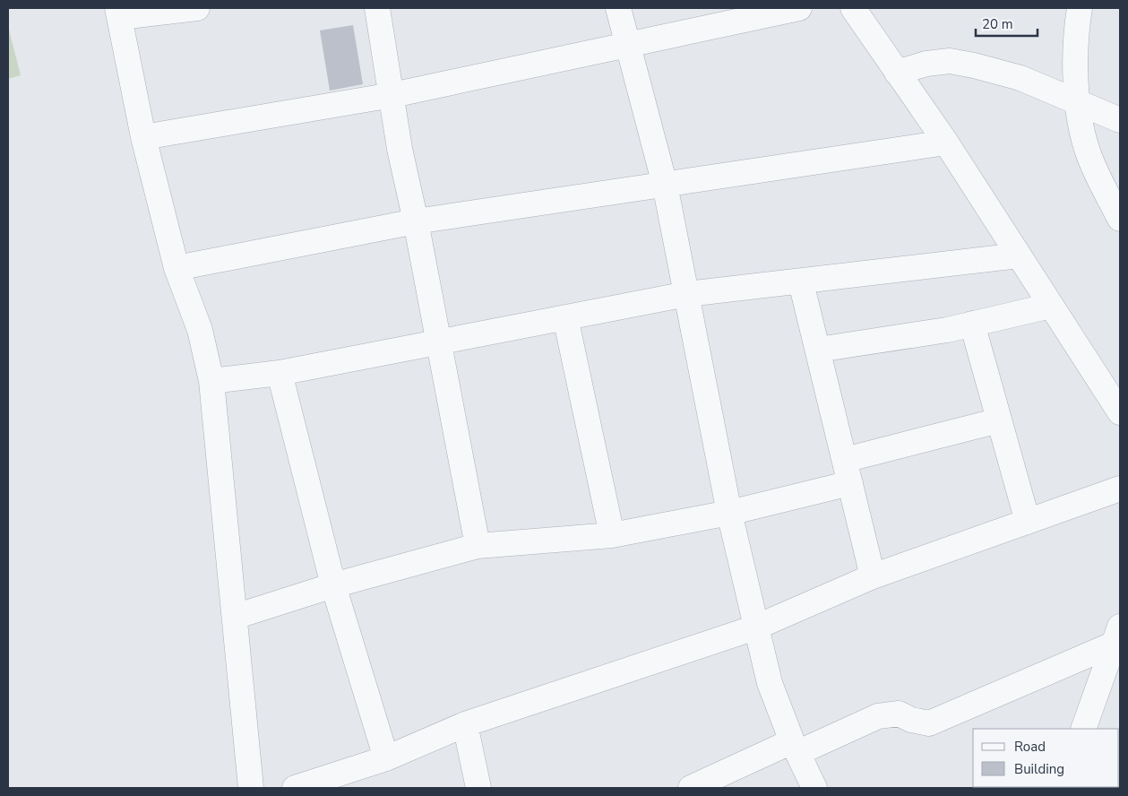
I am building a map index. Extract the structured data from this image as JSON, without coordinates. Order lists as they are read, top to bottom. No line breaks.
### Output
{"legend":["Road","Building"],"scale_bar":"20 m"}
